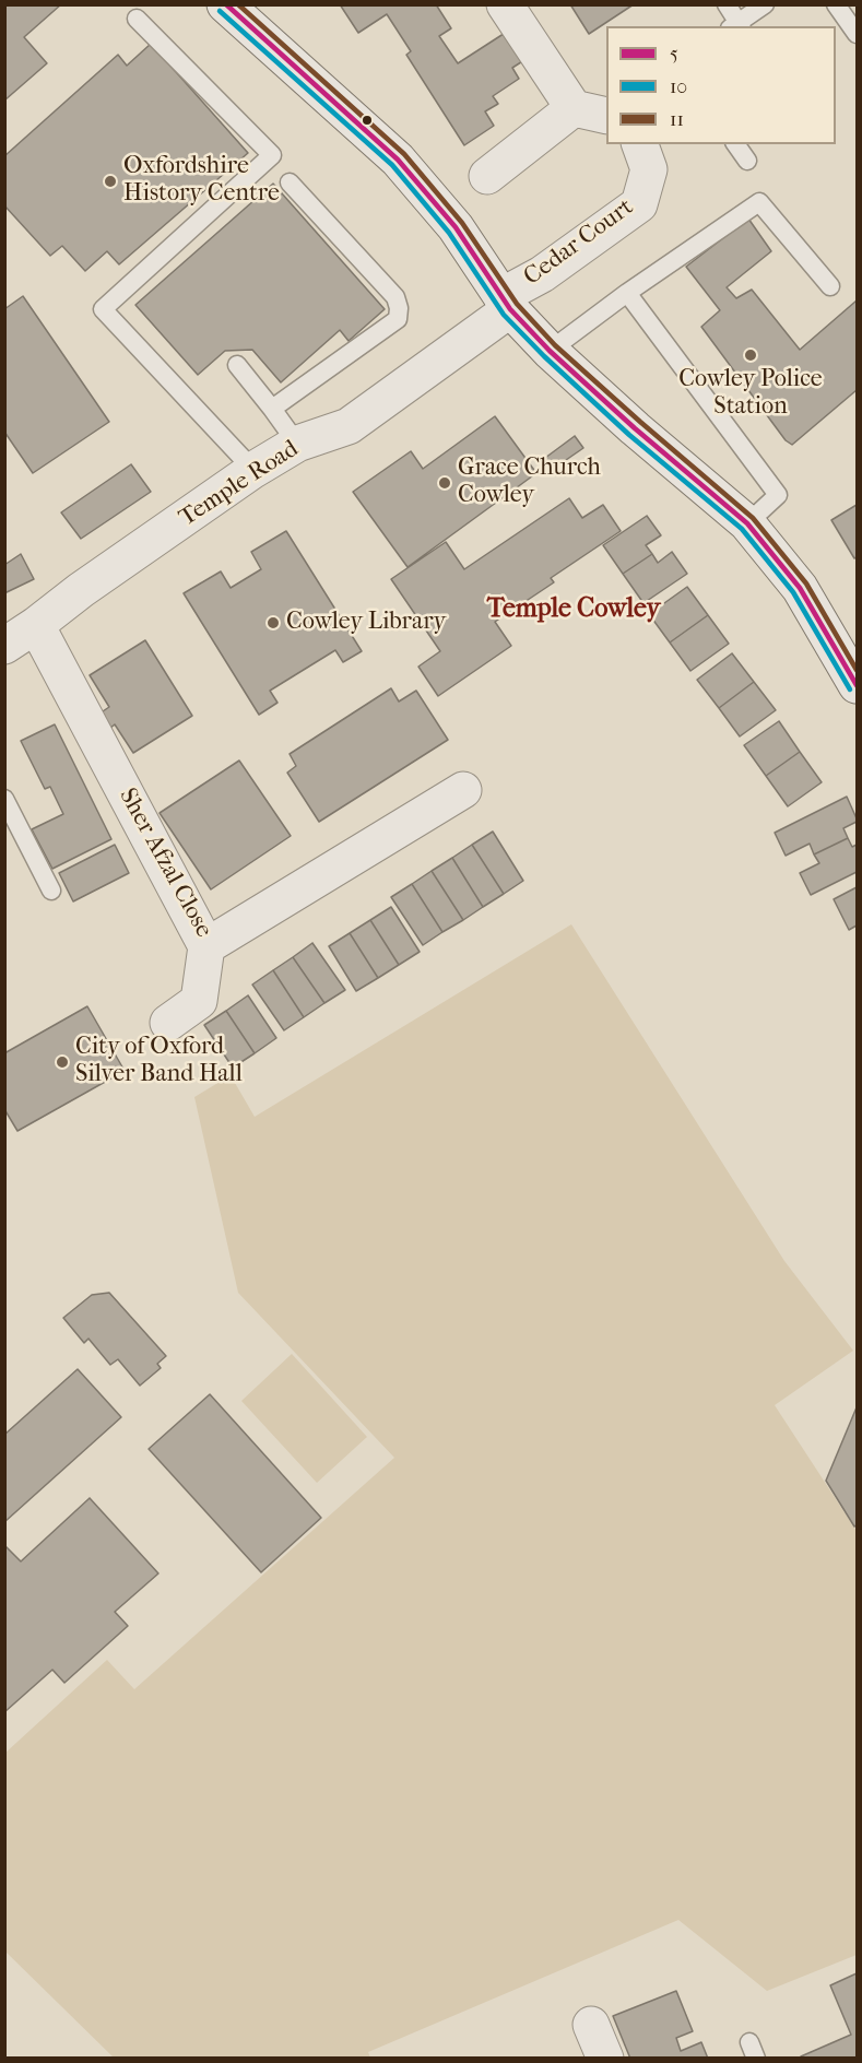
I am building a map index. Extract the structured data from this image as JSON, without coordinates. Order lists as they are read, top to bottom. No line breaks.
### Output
{"streets":{"street":["Cedar Court","Temple Road","Sher Afzal Close"]},"crossings":[["Cedar Court","Temple Road"],["Temple Road","Sher Afzal Close"]],"districts":["Temple Cowley"],"places":["Oxfordshire History Centre","Cowley Police Station","Grace Church Cowley","Cowley Library","City of Oxford Silver Band Hall"],"lines":["transit line 5","transit line 11","transit line 10"],"legend":["5","10","11"]}
